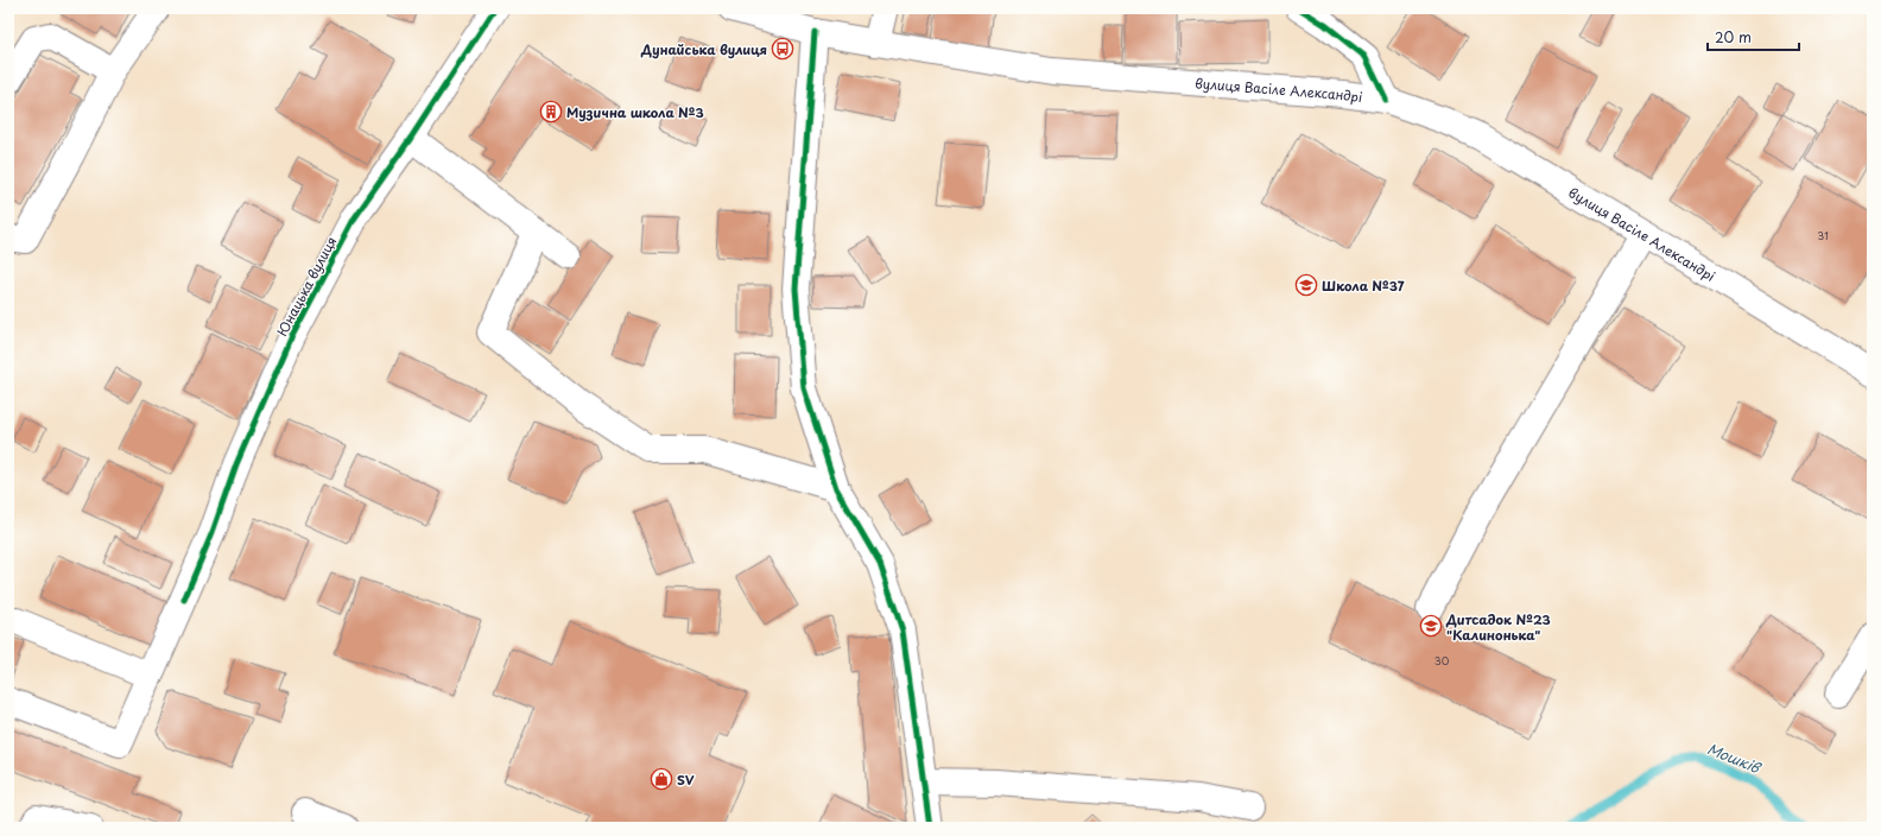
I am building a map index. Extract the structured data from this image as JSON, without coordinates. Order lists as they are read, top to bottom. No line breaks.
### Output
{"streets":{"street":["вулиця Васіле Александрі","Юнацька вулиця"]},"water":["Мошків"],"places":{"bus stop":["Дунайська вулиця"],"building":["Музична школа №3"],"school or university":["Школа №37","Дитсадок №23 \"Калинонька\""],"shop":["SV"]},"house_numbers":["31","30"],"scale_bar":"20 m"}
